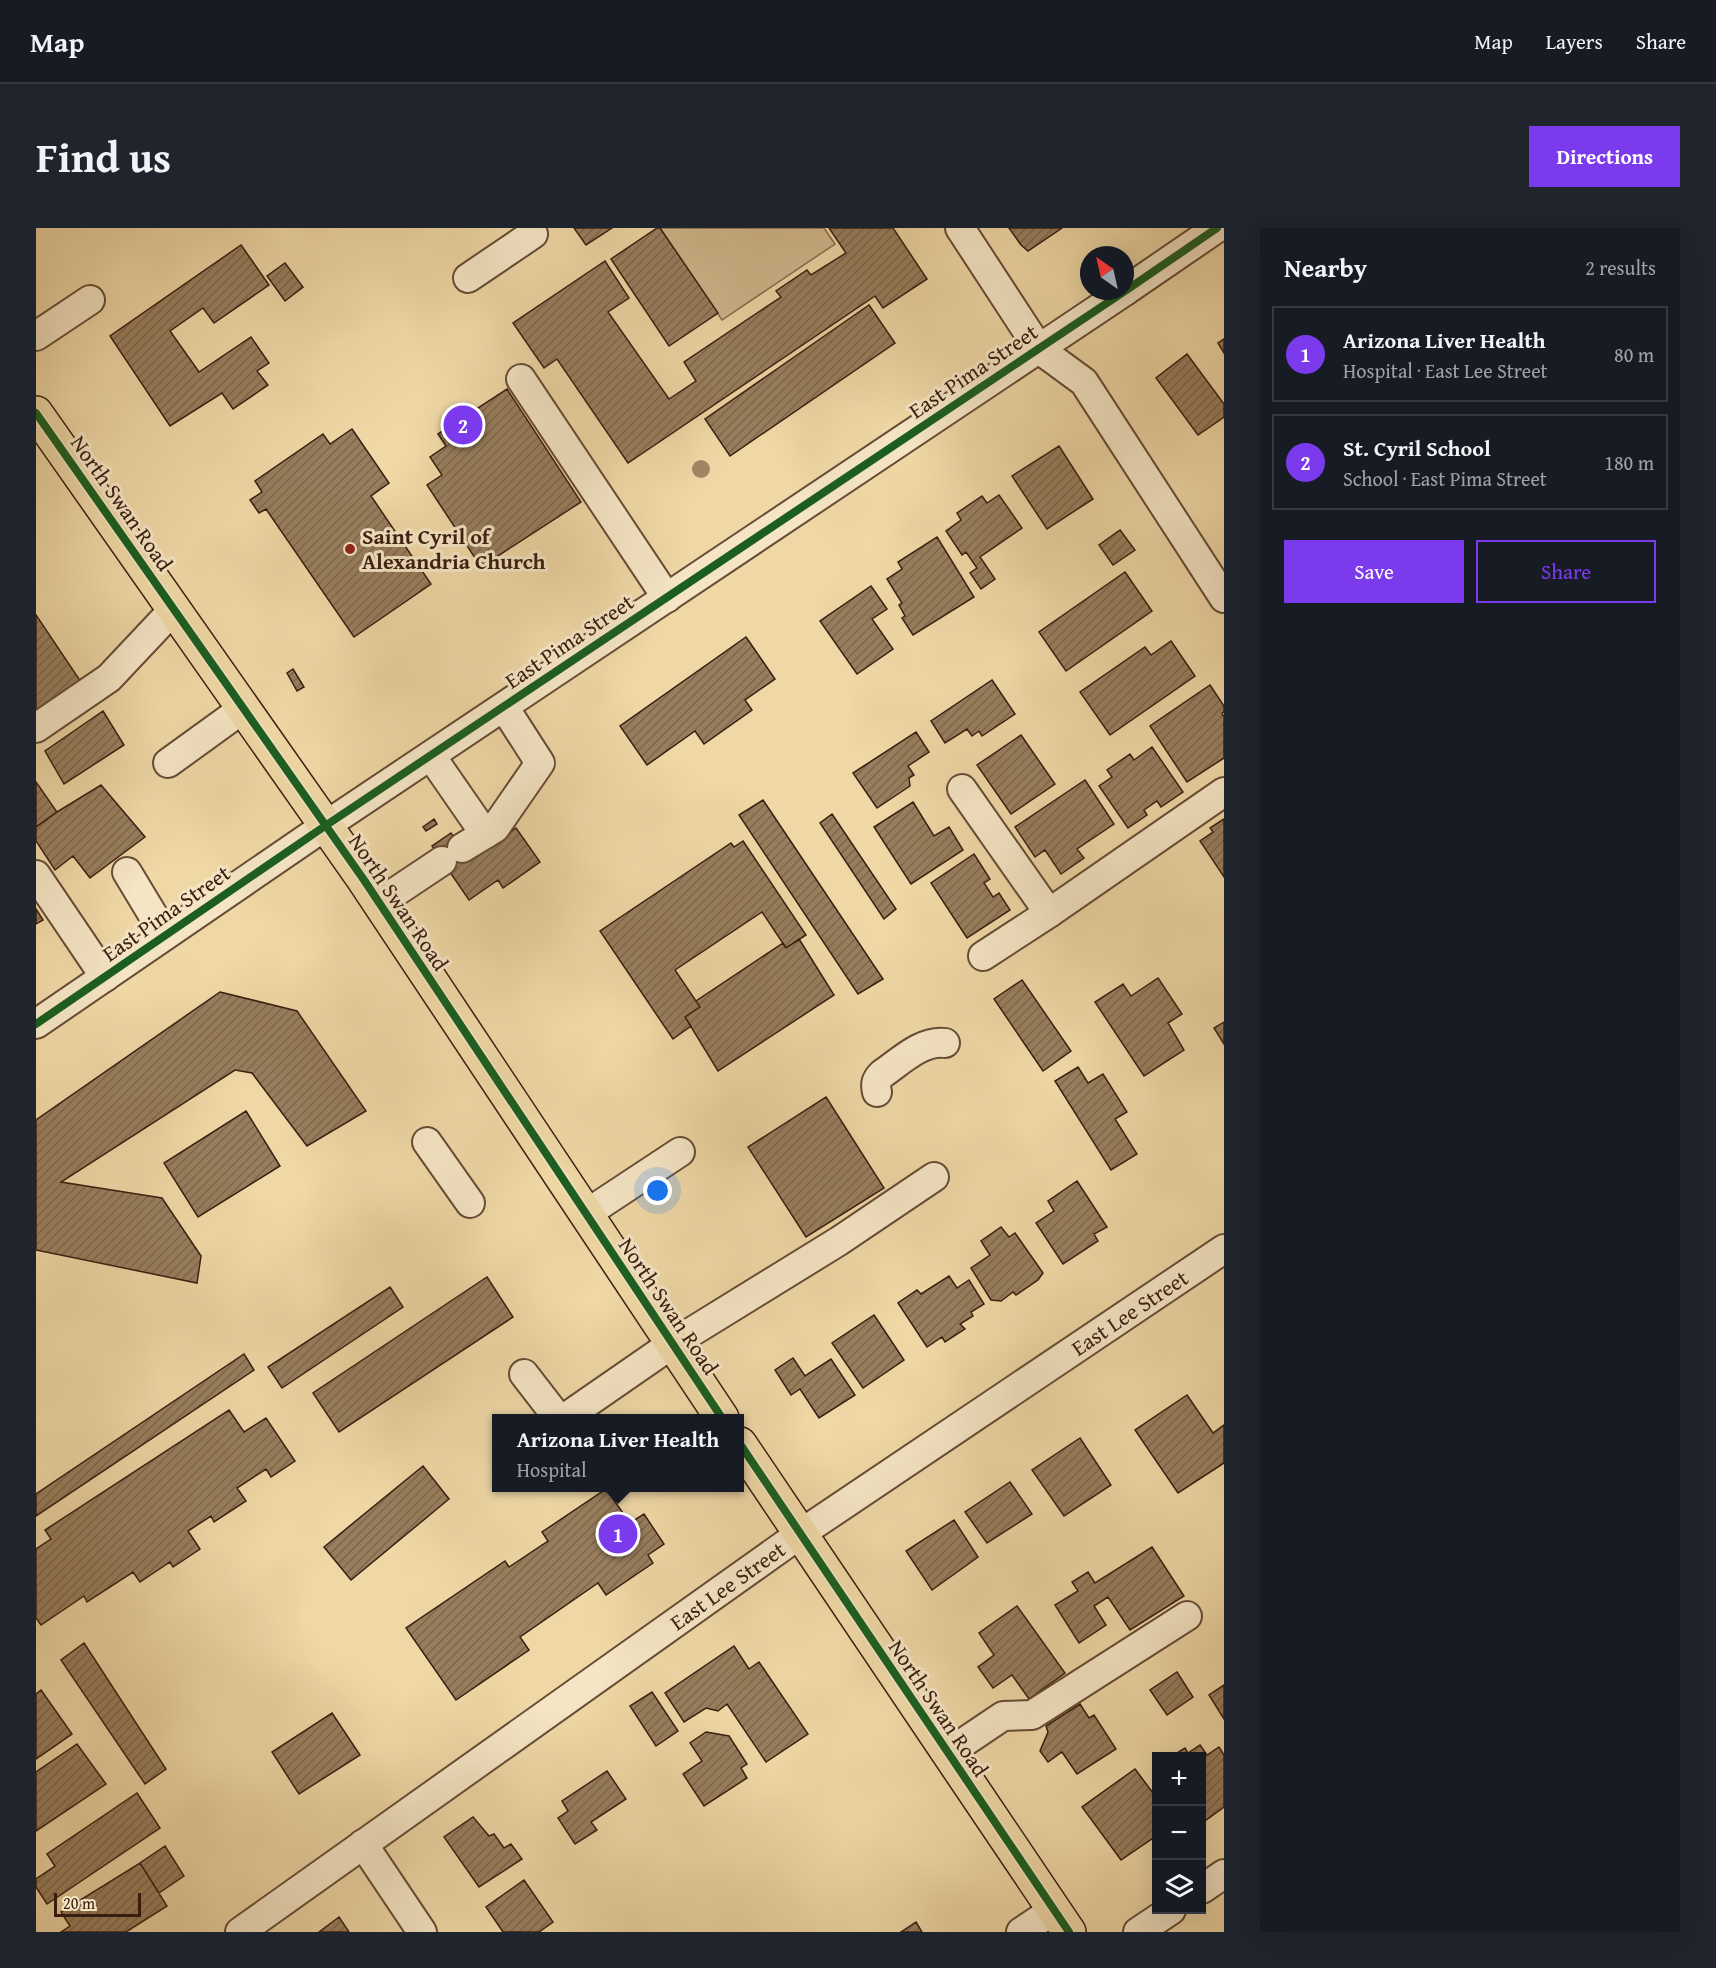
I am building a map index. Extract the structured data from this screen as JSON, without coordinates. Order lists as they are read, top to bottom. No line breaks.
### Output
{"streets":{"main road":["North Swan Road"],"street":["East Pima Street","East Lee Street"]},"crossings":[["East Pima Street","North Swan Road"],["North Swan Road","East Lee Street"]],"places":["Saint Cyril of Alexandria Church"],"scale_bar":"20 m","north":"top left","page":{"header":"Map","nav":["Map","Layers","Share"],"title":"Find us","buttons":["Directions",["Save","Share"]],"heading":["Nearby","2 results"],"list":[{"mark":"1","name":"Arizona Liver Health","note":"Hospital · East Lee Street","value":"80 m"},{"mark":"2","name":"St. Cyril School","note":"School · East Pima Street","value":"180 m"}],"pins":["2","1"],"popup":["Arizona Liver Health","Hospital"],"map_buttons":["+","−"],"scale":"20 m"}}
